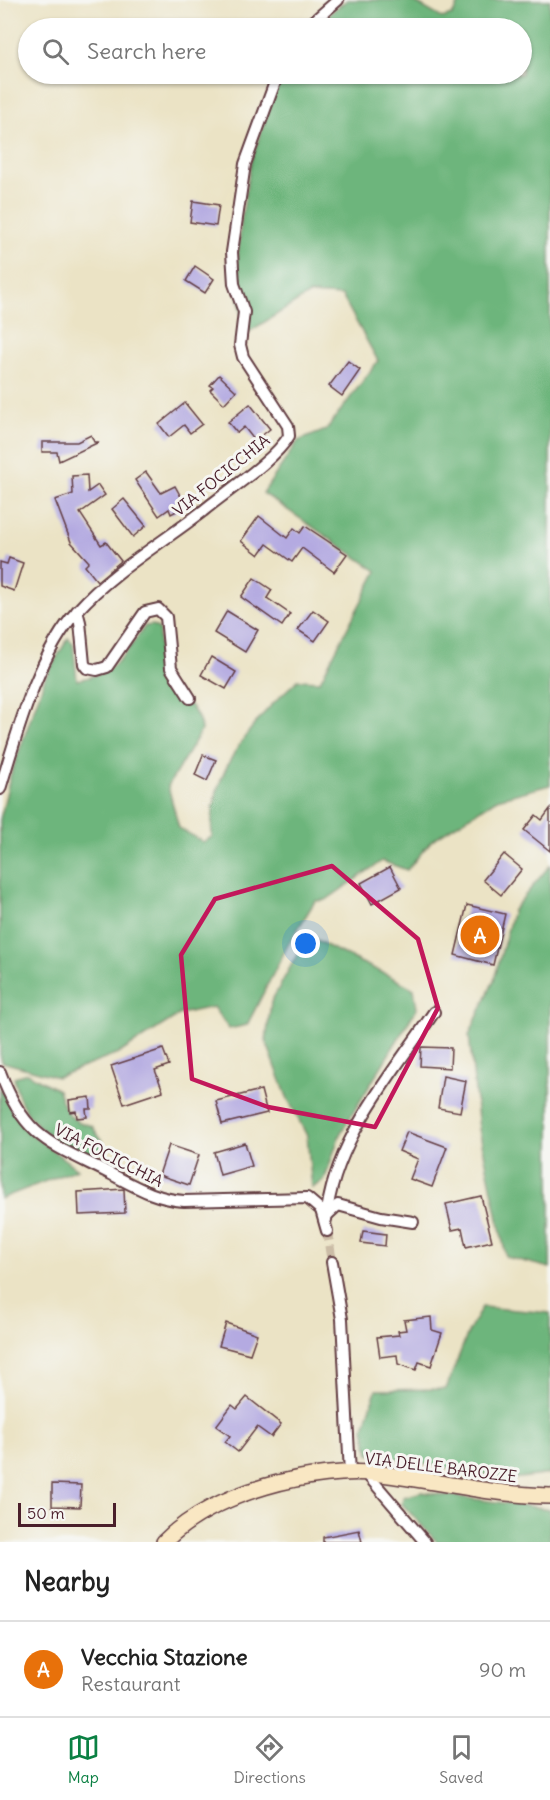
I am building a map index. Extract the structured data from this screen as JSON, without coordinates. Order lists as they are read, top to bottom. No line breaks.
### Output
{"streets":{"main road":["VIA DELLE BAROZZE"],"street":["VIA FOCICCHIA"]},"scale_bar":"50 m","page":{"search":"Search here","pins":"A","scale":"50 m","heading":"Nearby","list":[{"mark":"A","name":"Vecchia Stazione","note":"Restaurant","value":"90 m"}],"nav":["Map","Directions","Saved"]}}
